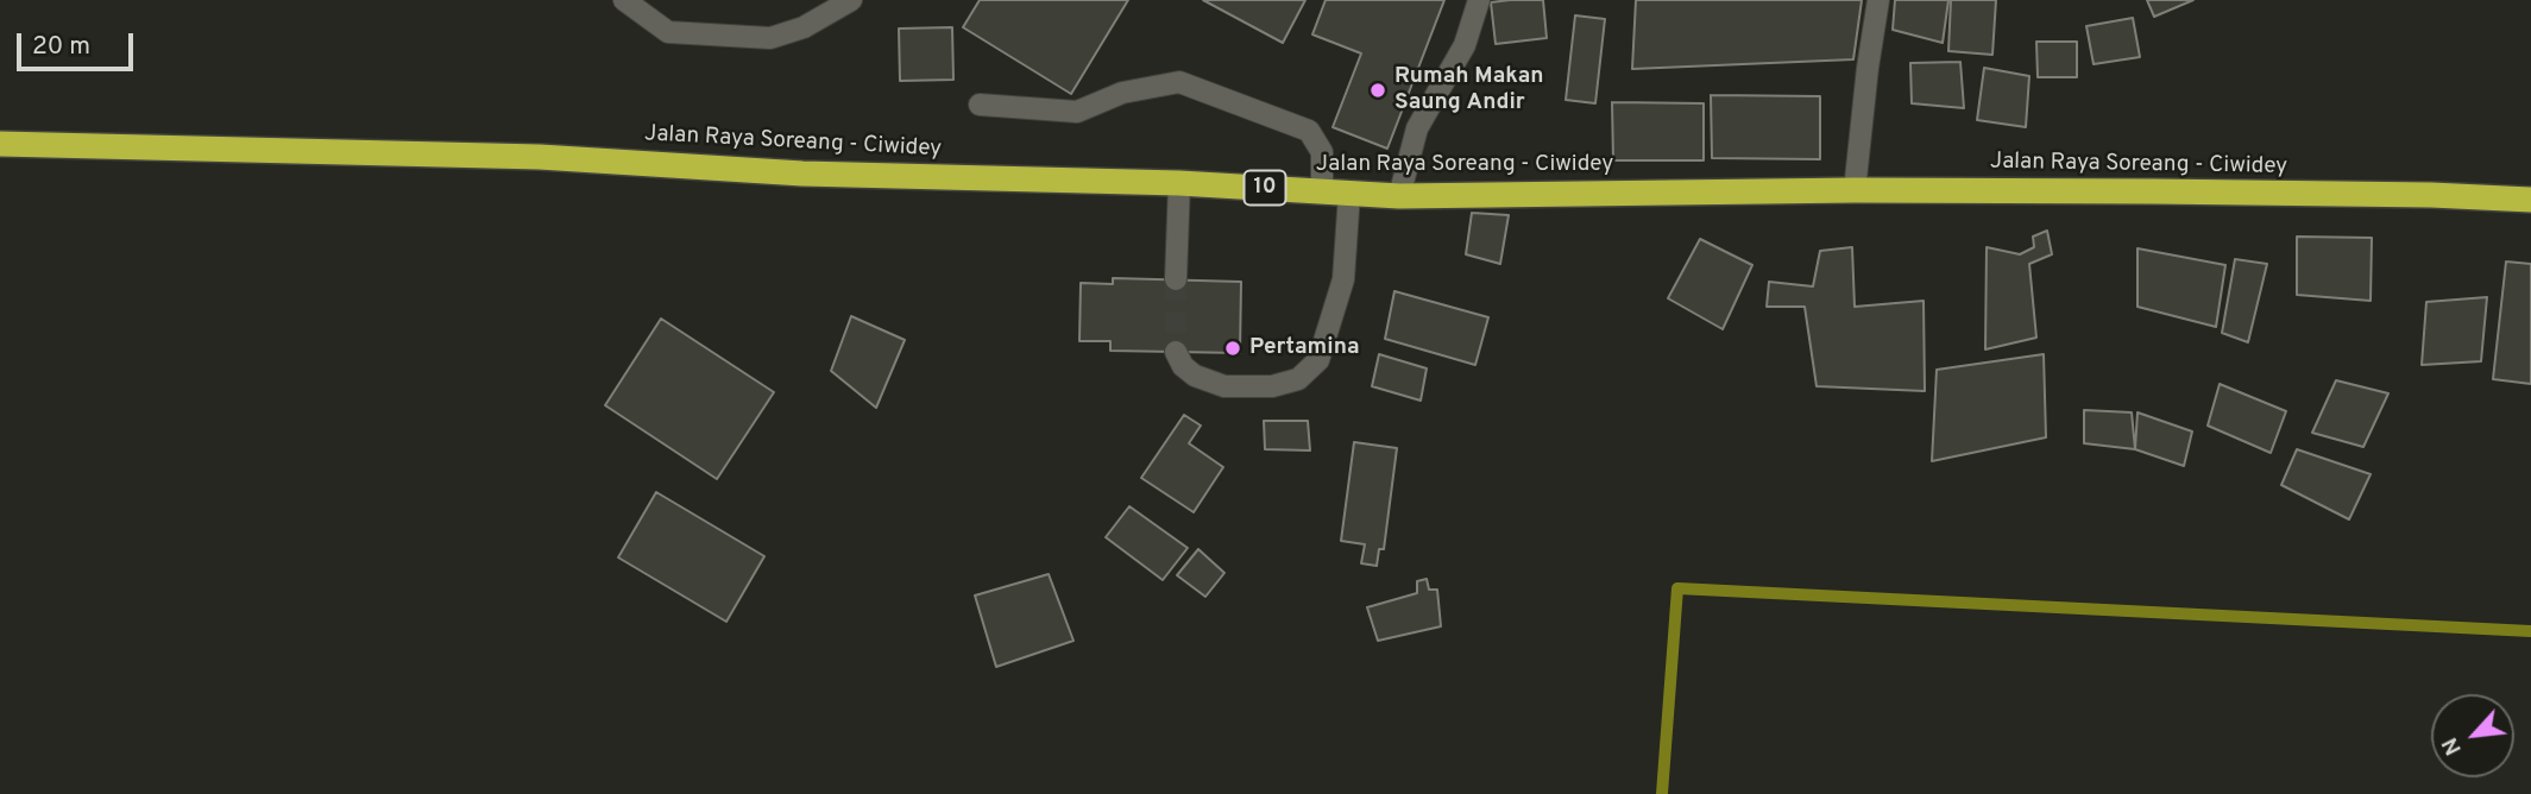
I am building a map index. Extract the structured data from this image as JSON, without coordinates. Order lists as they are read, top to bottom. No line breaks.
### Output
{"streets":{"highway":["Jalan Raya Soreang - Ciwidey","10"]},"places":["Rumah Makan Saung Andir","Pertamina"],"scale_bar":"20 m","north":"bottom left"}
